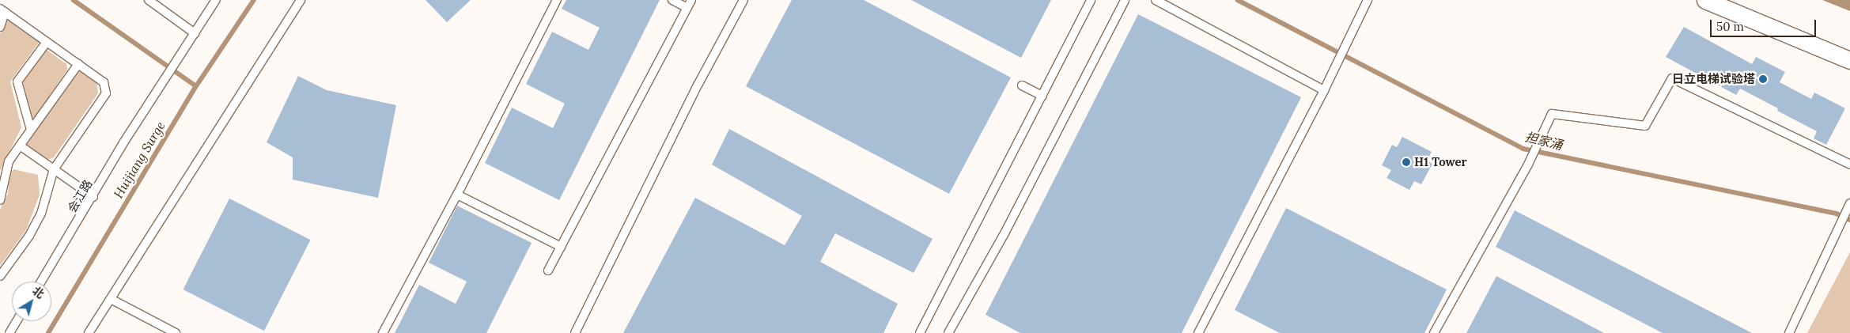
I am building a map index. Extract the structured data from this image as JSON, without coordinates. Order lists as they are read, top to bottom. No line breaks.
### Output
{"streets":{"lane":["会江路"]},"water":["担家涌","Huijiang Surge"],"places":["日立电梯试验塔","H1 Tower"],"scale_bar":"50 m","north":"top right"}
